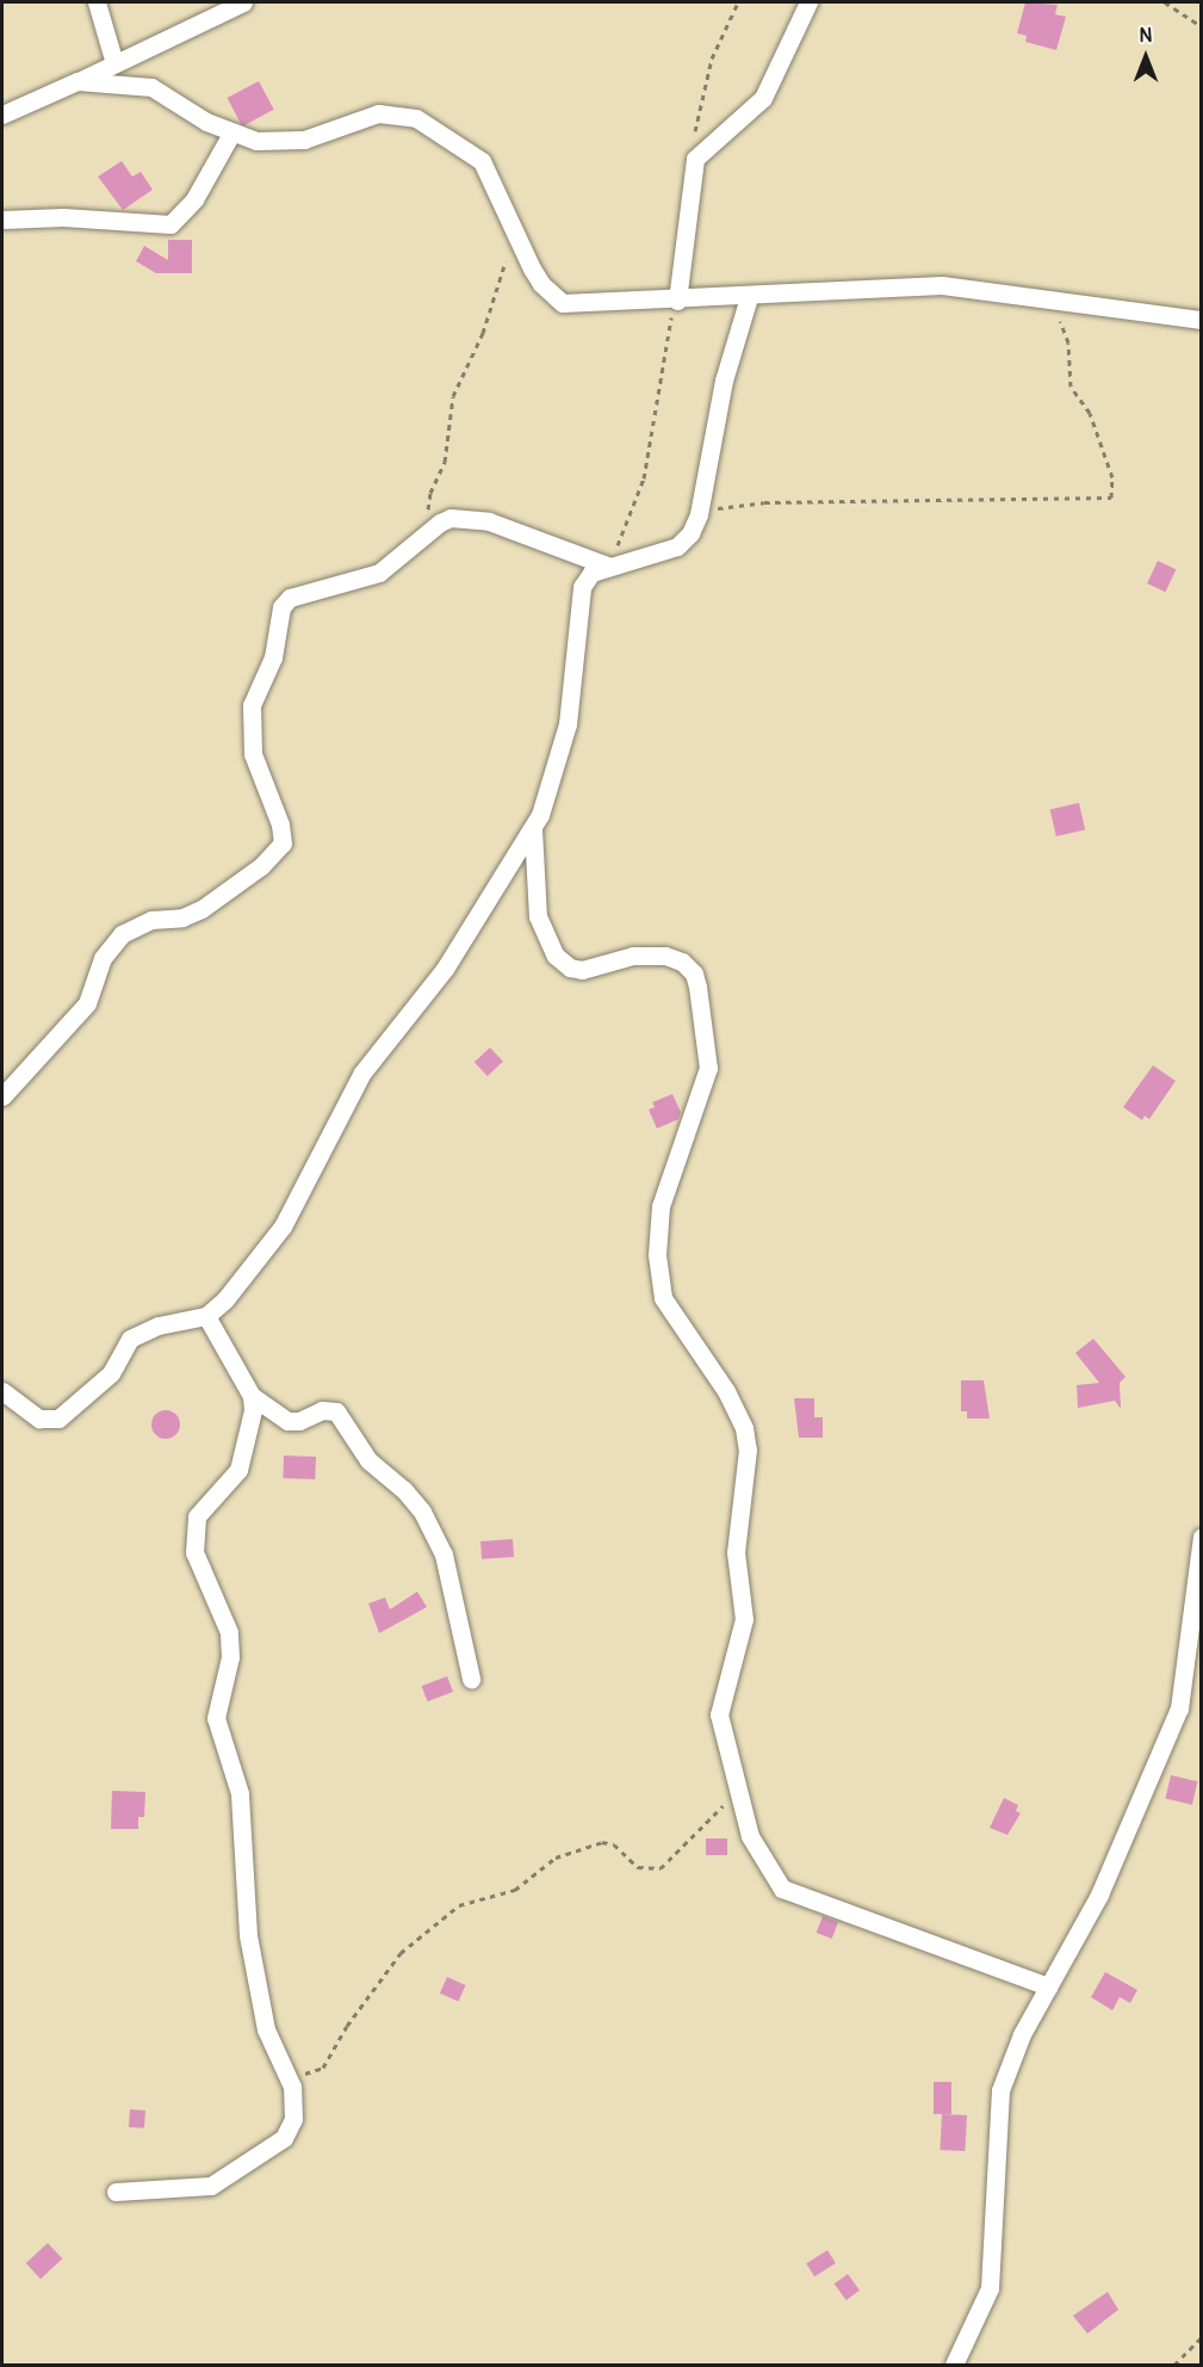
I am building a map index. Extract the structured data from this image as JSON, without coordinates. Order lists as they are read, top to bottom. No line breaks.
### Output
{"north":"top"}
